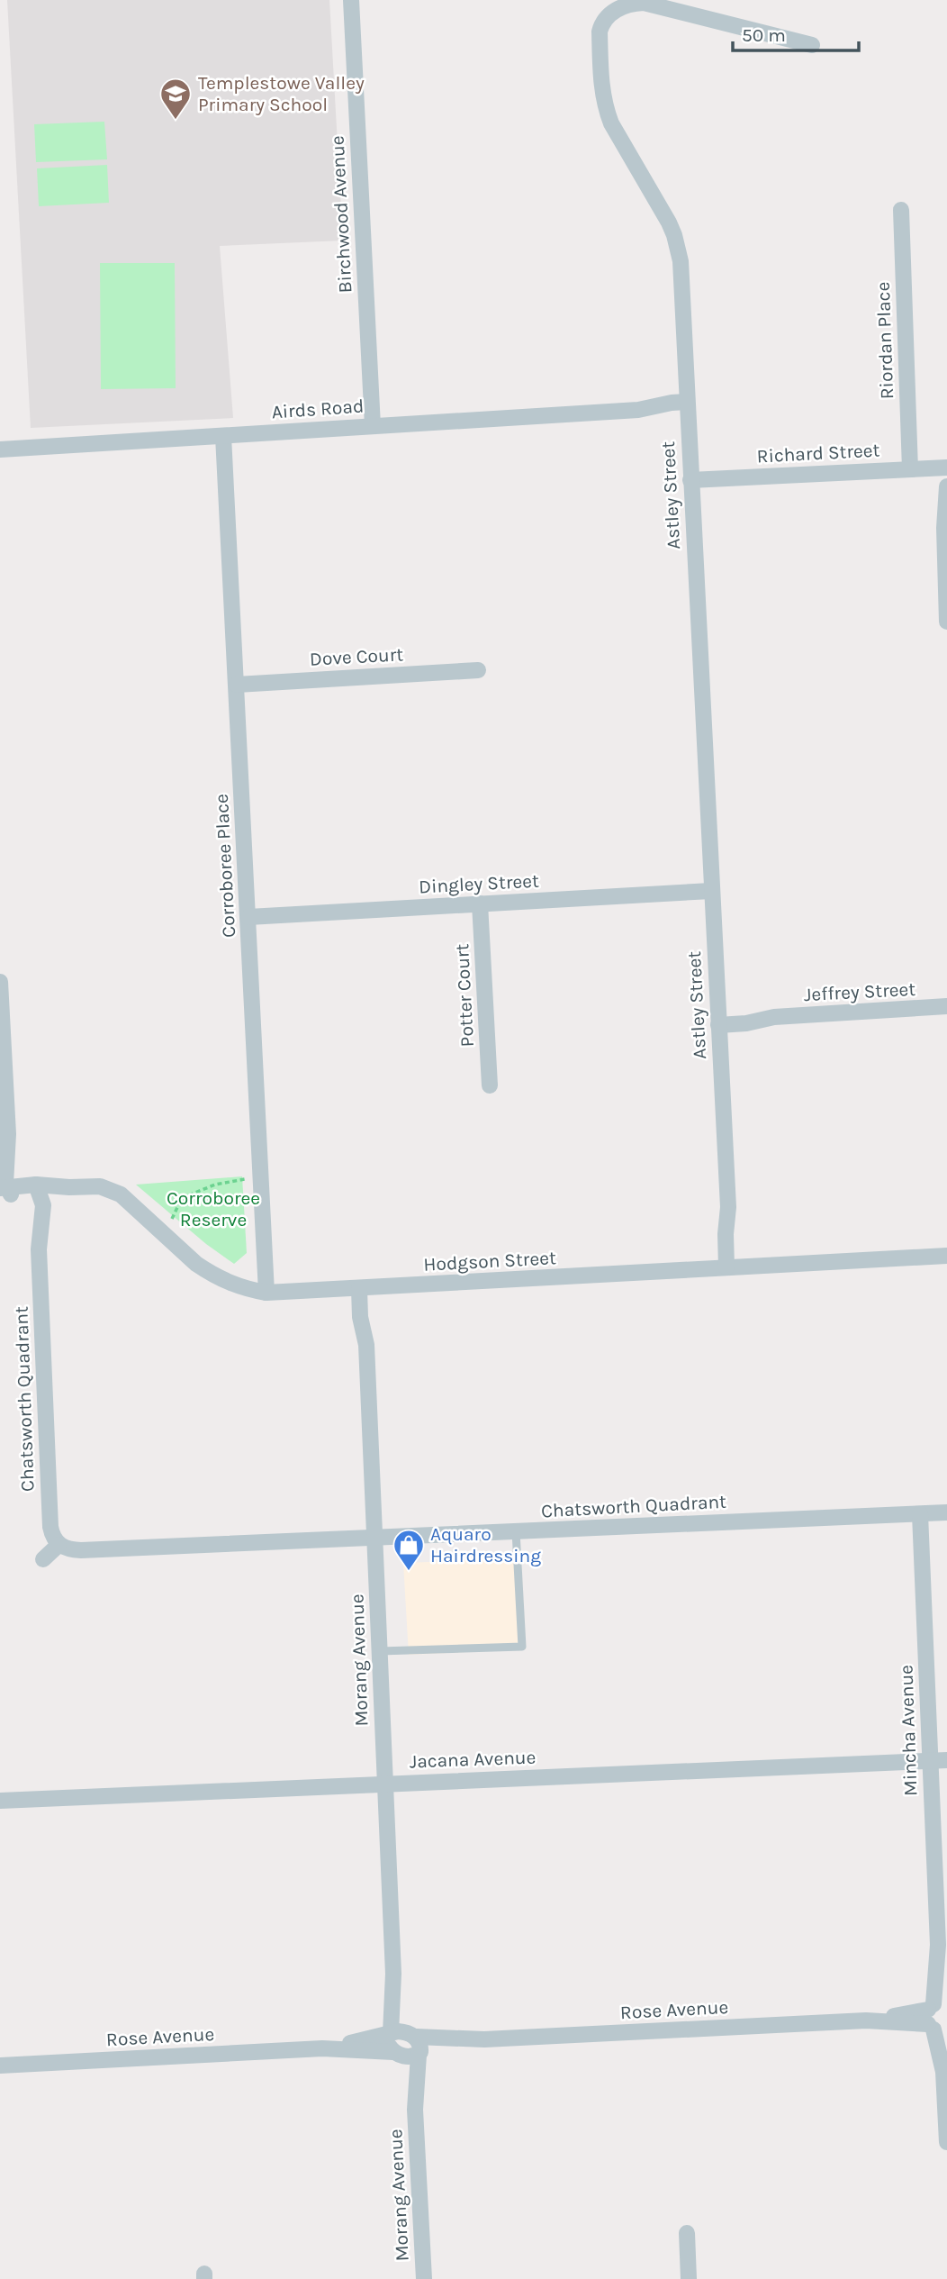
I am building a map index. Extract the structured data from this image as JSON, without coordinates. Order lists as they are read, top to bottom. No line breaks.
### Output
{"streets":{"street":["Birchwood Avenue","Riordan Place","Airds Road","Richard Street","Astley Street","Dove Court","Corroboree Place","Dingley Street","Jeffrey Street","Potter Court","Hodgson Street","Chatsworth Quadrant","Morang Avenue","Mincha Avenue","Jacana Avenue","Rose Avenue"]},"crossings":[["Birchwood Avenue","Airds Road"],["Riordan Place","Richard Street"],["Airds Road","Astley Street"],["Airds Road","Corroboree Place"],["Richard Street","Astley Street"],["Astley Street","Dingley Street"],["Astley Street","Jeffrey Street"],["Astley Street","Hodgson Street"],["Dove Court","Corroboree Place"],["Corroboree Place","Dingley Street"],["Corroboree Place","Hodgson Street"],["Dingley Street","Potter Court"],["Hodgson Street","Chatsworth Quadrant"],["Hodgson Street","Morang Avenue"],["Chatsworth Quadrant","Morang Avenue"],["Chatsworth Quadrant","Mincha Avenue"],["Morang Avenue","Jacana Avenue"],["Morang Avenue","Rose Avenue"],["Mincha Avenue","Jacana Avenue"],["Mincha Avenue","Rose Avenue"]],"parks":["Corroboree Reserve"],"places":{"school or university":["Templestowe Valley Primary School"],"shop":["Aquaro Hairdressing"]},"scale_bar":"50 m"}
